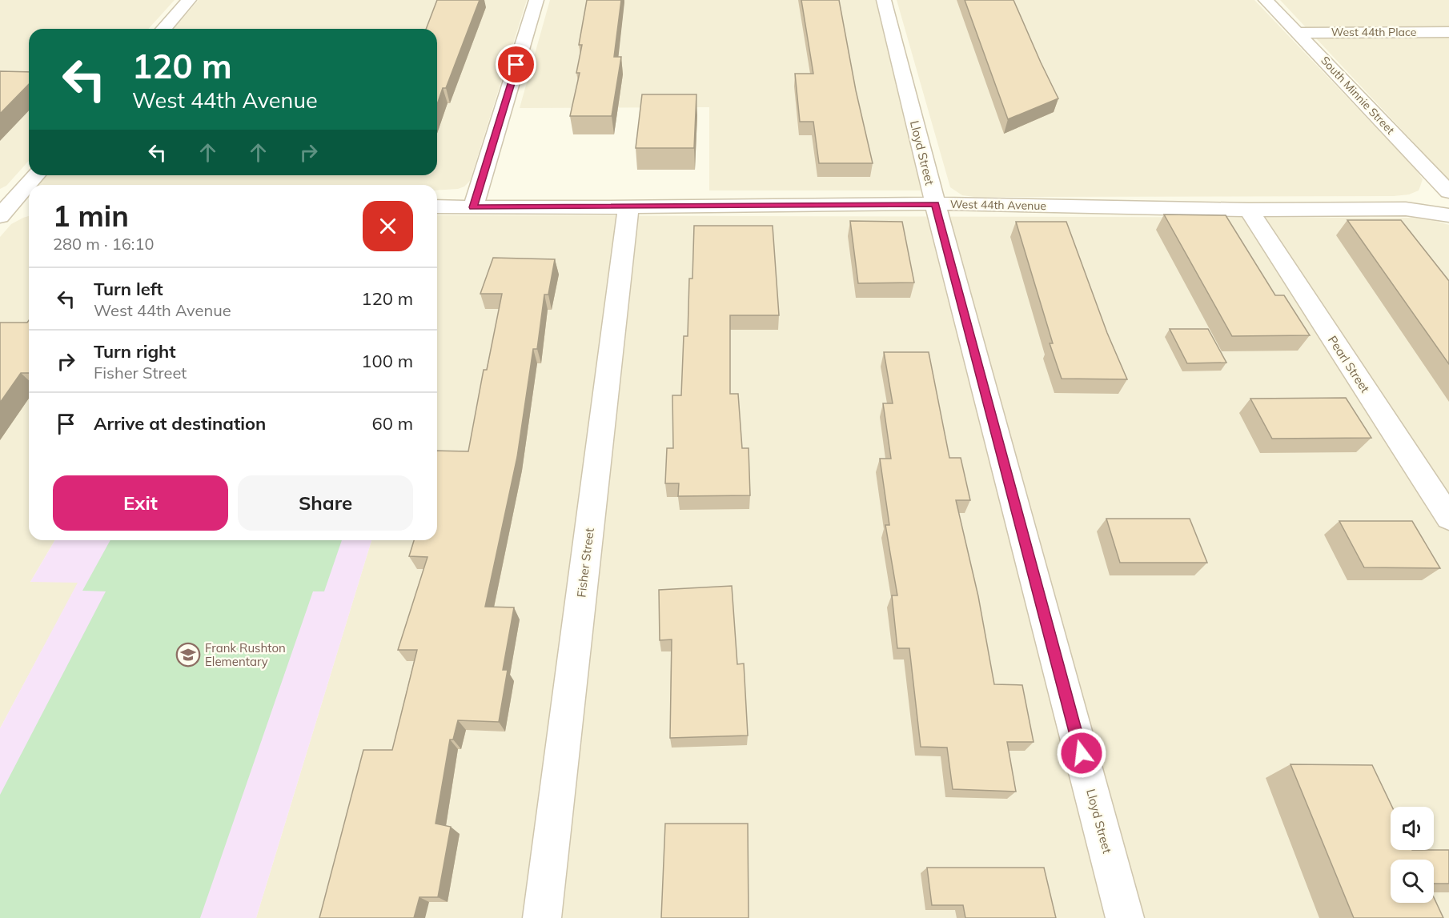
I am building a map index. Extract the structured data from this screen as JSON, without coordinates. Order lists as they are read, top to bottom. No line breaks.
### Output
{"streets":{"street":["West 44th Place","South Minnie Street","Lloyd Street","West 44th Avenue","Pearl Street","Fisher Street"]},"crossings":[["West 44th Place","South Minnie Street"],["Lloyd Street","West 44th Avenue"],["West 44th Avenue","Pearl Street"],["West 44th Avenue","Fisher Street"]],"places":{"school or university":["Frank Rushton Elementary"]},"page":{"turn":["120 m","West 44th Avenue"],"heading":["1 min","280 m · 16:10"],"list":[{"name":"Turn left","note":"West 44th Avenue","value":"120 m"},{"name":"Turn right","note":"Fisher Street","value":"100 m"},{"name":"Arrive at destination","value":"60 m"}],"buttons":["Exit","Share"]}}
